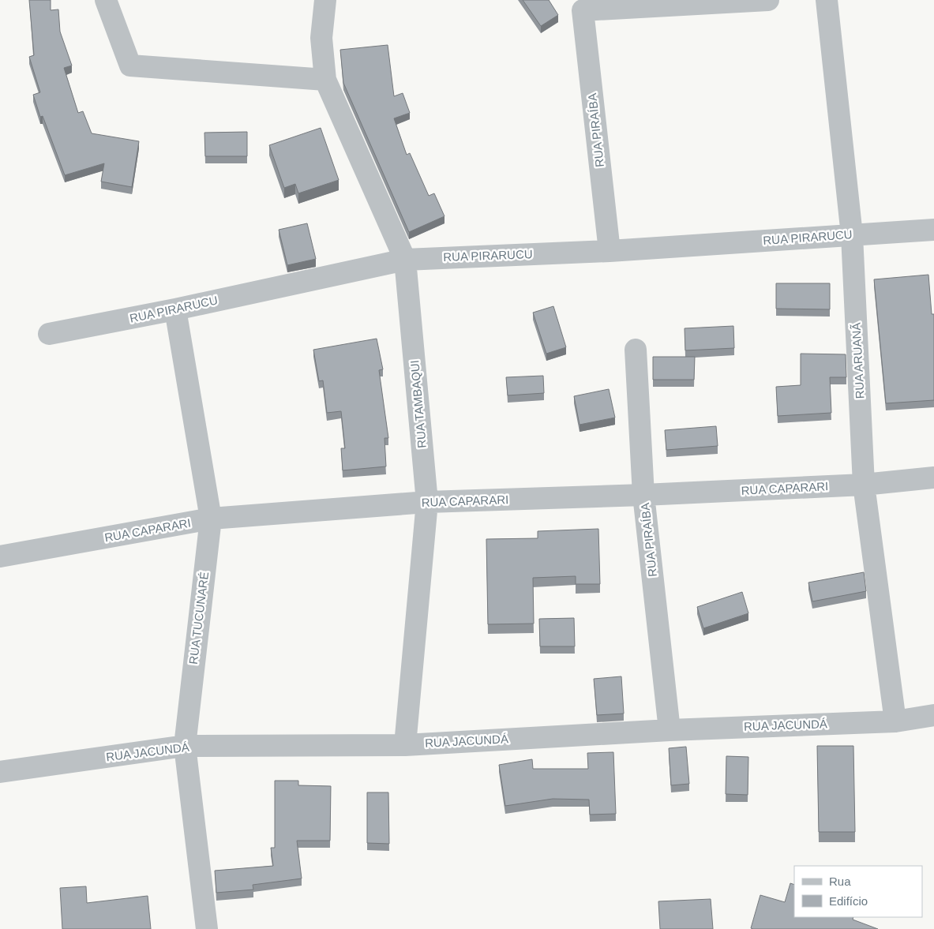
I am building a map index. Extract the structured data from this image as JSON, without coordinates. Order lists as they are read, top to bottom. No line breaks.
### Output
{"streets":{"street":["RUA PIRAÍBA","RUA PIRARUCU","RUA ARUANÃ","RUA TAMBAQUI","RUA CAPARARI","RUA TUCUNARÉ","RUA JACUNDÁ"]},"crossings":[["RUA PIRAÍBA","RUA PIRARUCU"],["RUA PIRAÍBA","RUA CAPARARI"],["RUA PIRAÍBA","RUA JACUNDÁ"],["RUA PIRARUCU","RUA ARUANÃ"],["RUA PIRARUCU","RUA TAMBAQUI"],["RUA PIRARUCU","RUA TUCUNARÉ"],["RUA ARUANÃ","RUA CAPARARI"],["RUA ARUANÃ","RUA JACUNDÁ"],["RUA TAMBAQUI","RUA CAPARARI"],["RUA TAMBAQUI","RUA JACUNDÁ"],["RUA CAPARARI","RUA TUCUNARÉ"],["RUA TUCUNARÉ","RUA JACUNDÁ"]],"legend":["Rua","Edifício"]}
